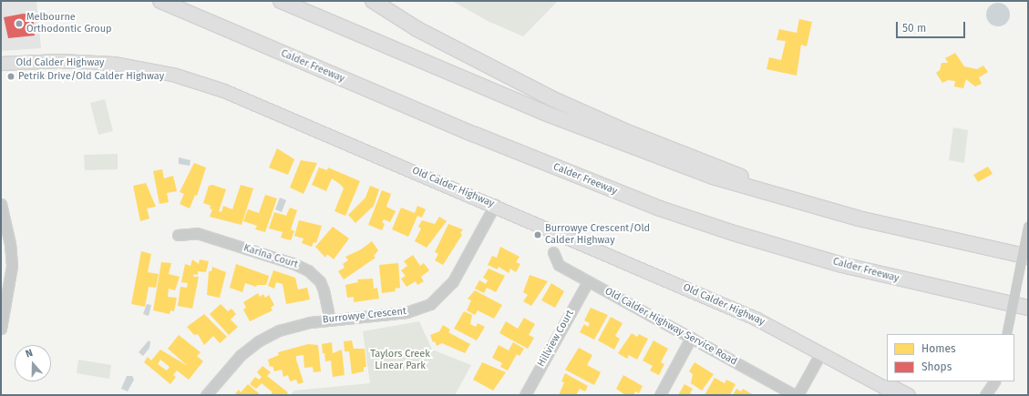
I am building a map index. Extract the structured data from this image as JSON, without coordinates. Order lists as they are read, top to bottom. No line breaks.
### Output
{"streets":{"highway":["Calder Freeway"],"main road":["Old Calder Highway"],"street":["Karina Court","Burrowye Crescent","Old Calder Highway Service Road","Hillview Court"]},"crossings":[["Old Calder Highway","Burrowye Crescent"],["Karina Court","Burrowye Crescent"],["Old Calder Highway Service Road","Hillview Court"]],"parks":["Taylors Creek Linear Park"],"places":["Melbourne Orthodontic Group","Petrik Drive/Old Calder Highway","Burrowye Crescent/Old Calder Highway"],"legend":["Homes","Shops"],"scale_bar":"50 m","north":"top"}
